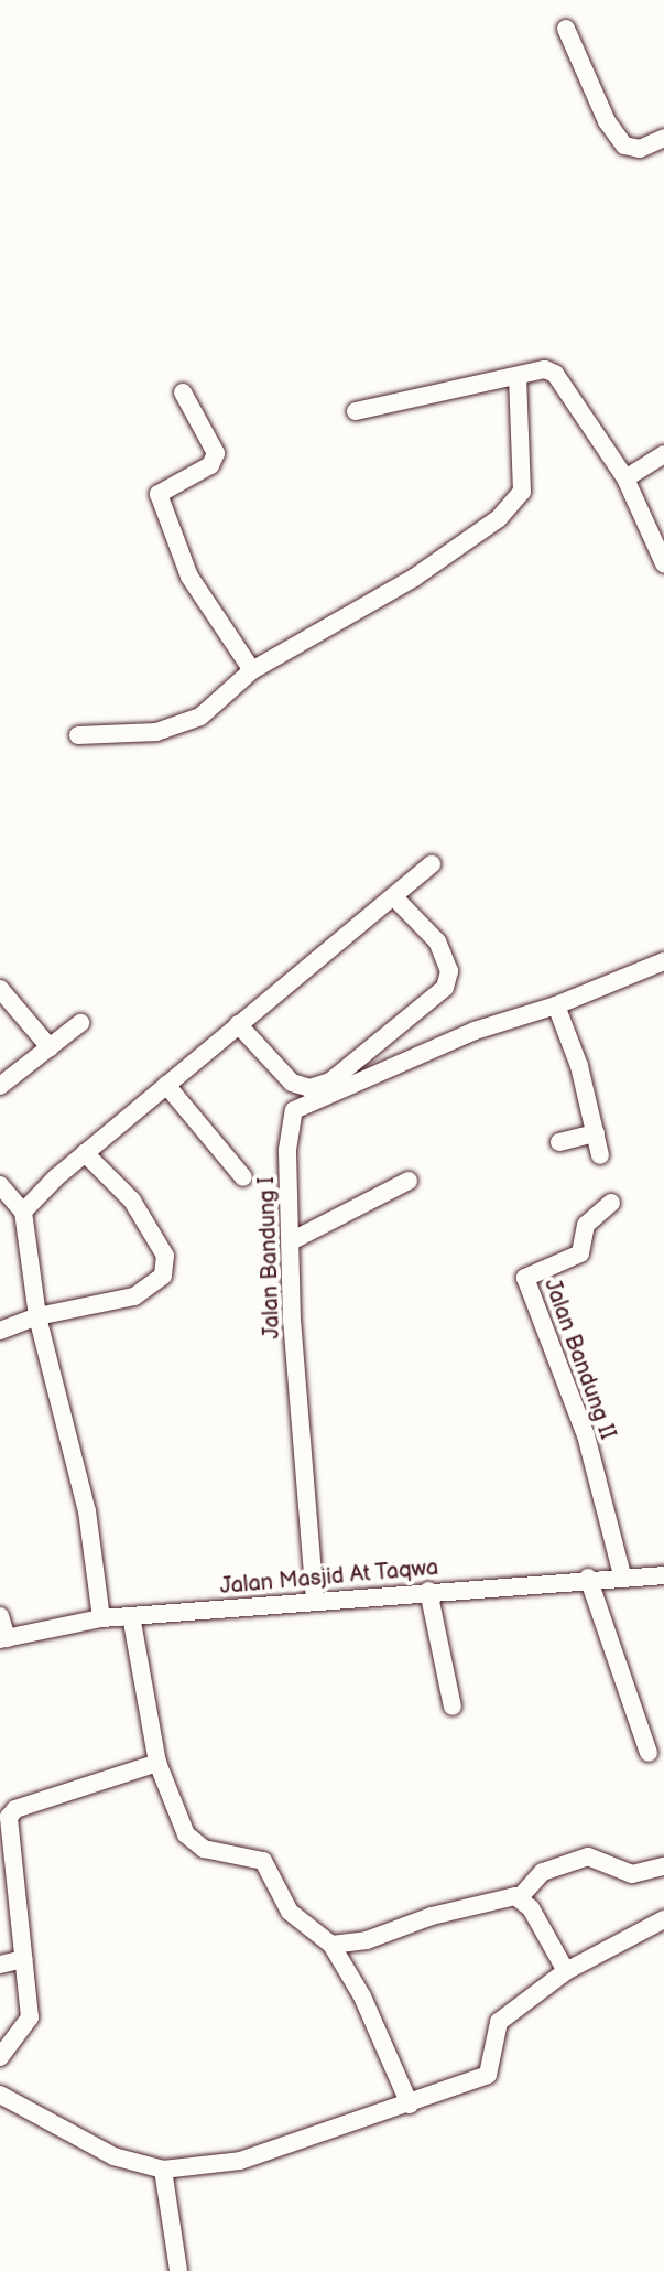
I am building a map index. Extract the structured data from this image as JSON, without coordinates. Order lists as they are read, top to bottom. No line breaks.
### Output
{"streets":{"street":["Jalan Bandung I","Jalan Bandung II","Jalan Masjid At Taqwa"]},"crossings":[["Jalan Bandung I","Jalan Masjid At Taqwa"],["Jalan Bandung II","Jalan Masjid At Taqwa"]]}
